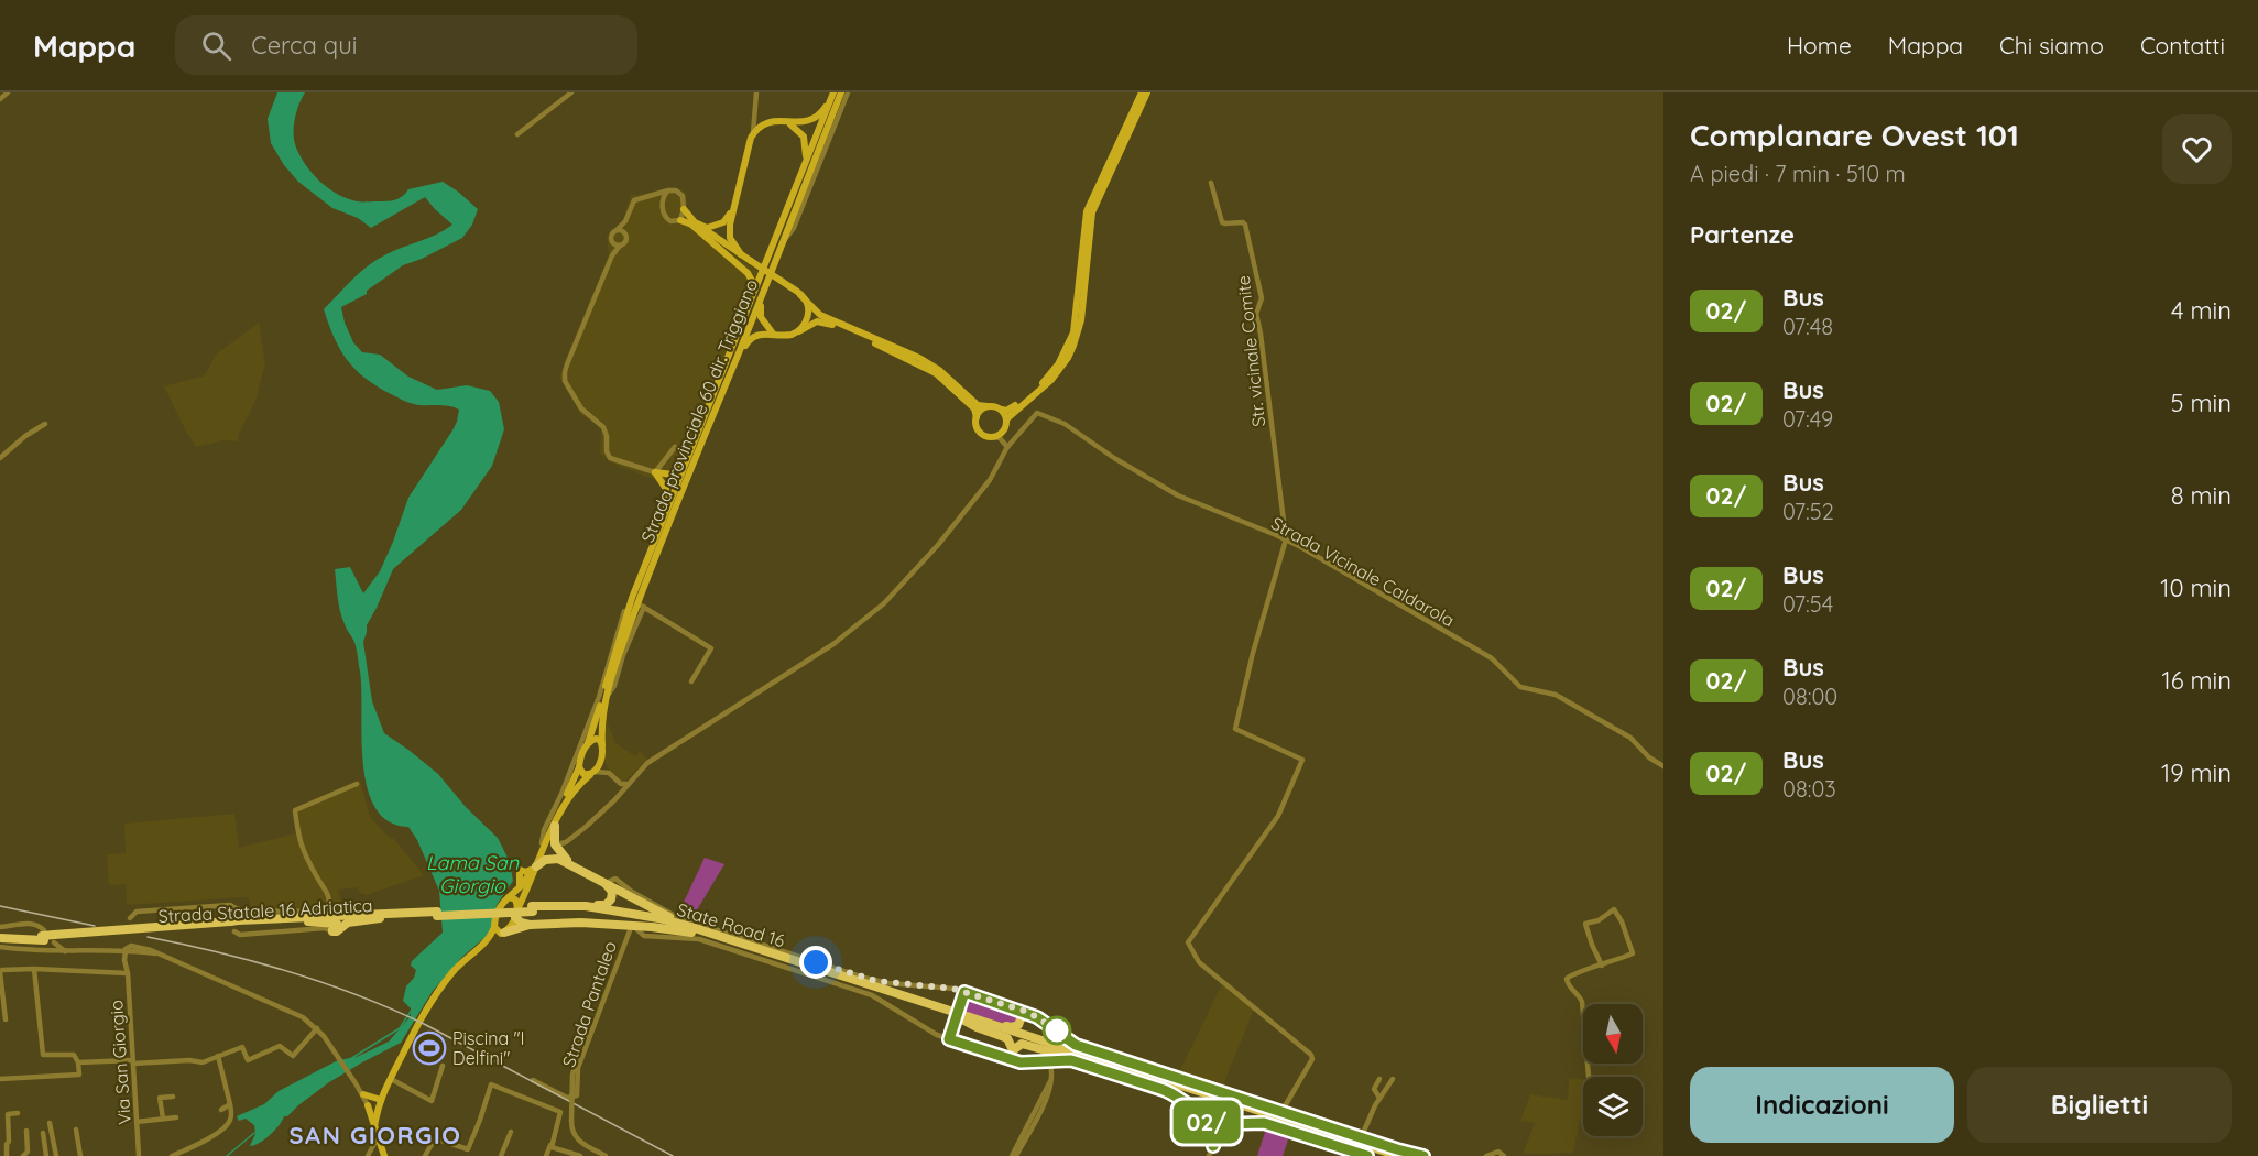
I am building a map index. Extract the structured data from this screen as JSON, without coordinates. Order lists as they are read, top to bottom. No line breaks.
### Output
{"streets":{"highway":["Strada Statale 16 Adriatica","State Road 16"],"main road":["Strada provinciale 60 dir. Triggiano"],"street":["Str. vicinale Comite","Strada Vicinale Caldarola","Strada Pantaleo","Via San Giorgio"]},"crossings":[["Str. vicinale Comite","Strada Vicinale Caldarola"],["Strada Statale 16 Adriatica","State Road 16"]],"districts":["SAN GIORGIO"],"water":["Lama San Giorgio"],"places":{"sports":["Piscina \"I Delfini\""]},"lines":["bus line 02/"],"north":"bottom","page":{"header":"Mappa","search":"Cerca qui","nav":["Home","Mappa","Chi siamo","Contatti"],"on_map":"02/","heading":[["Complanare Ovest 101","A piedi · 7 min · 510 m"],"Partenze"],"list":[{"mark":"02/","name":"Bus","note":"07:48","value":"4 min"},{"mark":"02/","name":"Bus","note":"07:49","value":"5 min"},{"mark":"02/","name":"Bus","note":"07:52","value":"8 min"},{"mark":"02/","name":"Bus","note":"07:54","value":"10 min"},{"mark":"02/","name":"Bus","note":"08:00","value":"16 min"},{"mark":"02/","name":"Bus","note":"08:03","value":"19 min"}],"buttons":["Indicazioni","Biglietti"]}}
